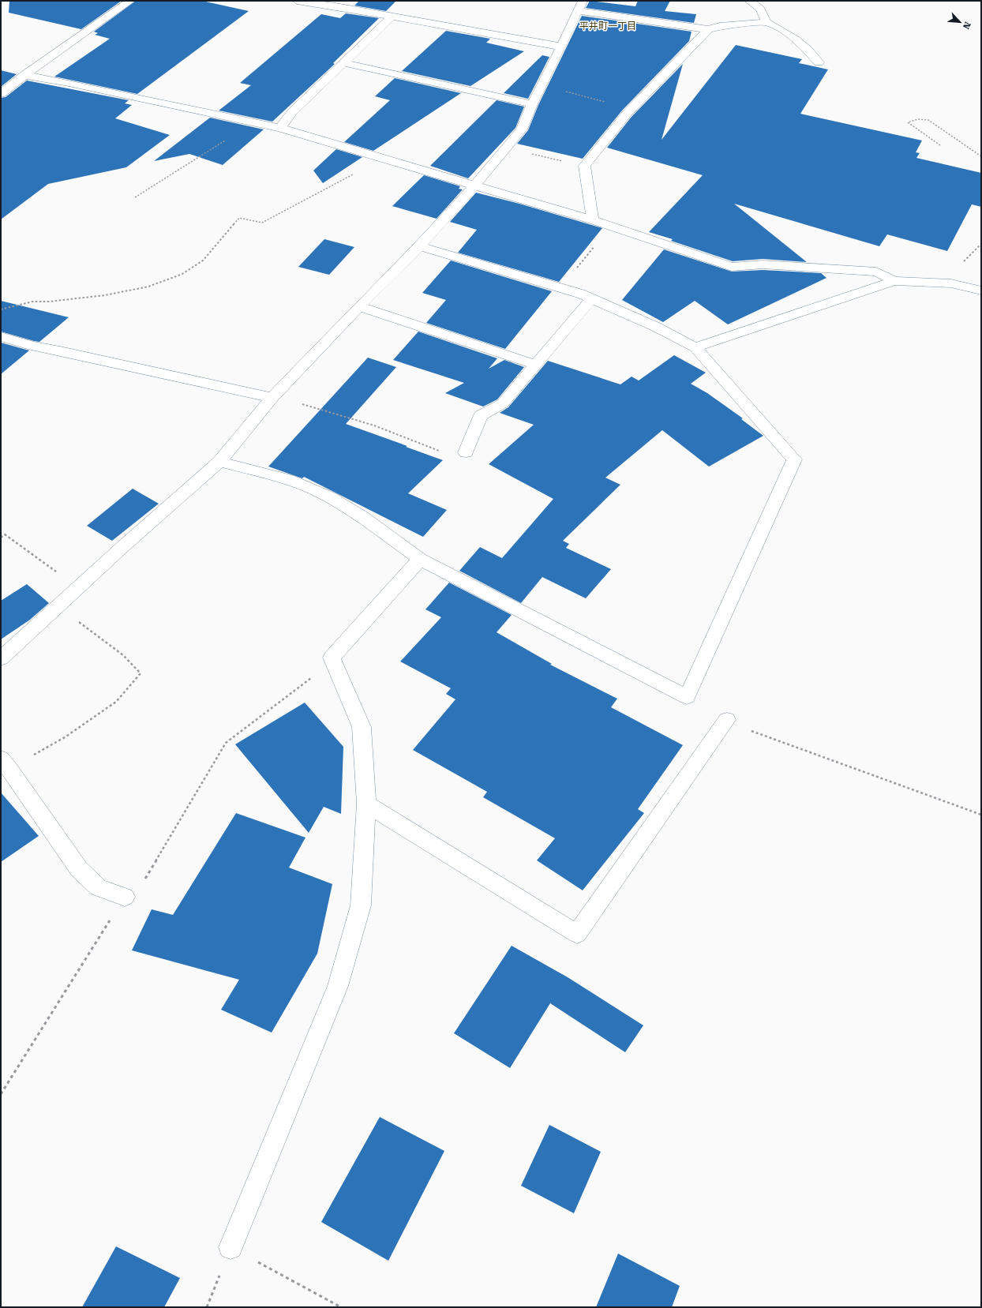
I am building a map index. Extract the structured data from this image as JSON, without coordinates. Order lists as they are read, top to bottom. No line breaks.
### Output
{"districts":["平井町一丁目"],"north":"bottom right"}
